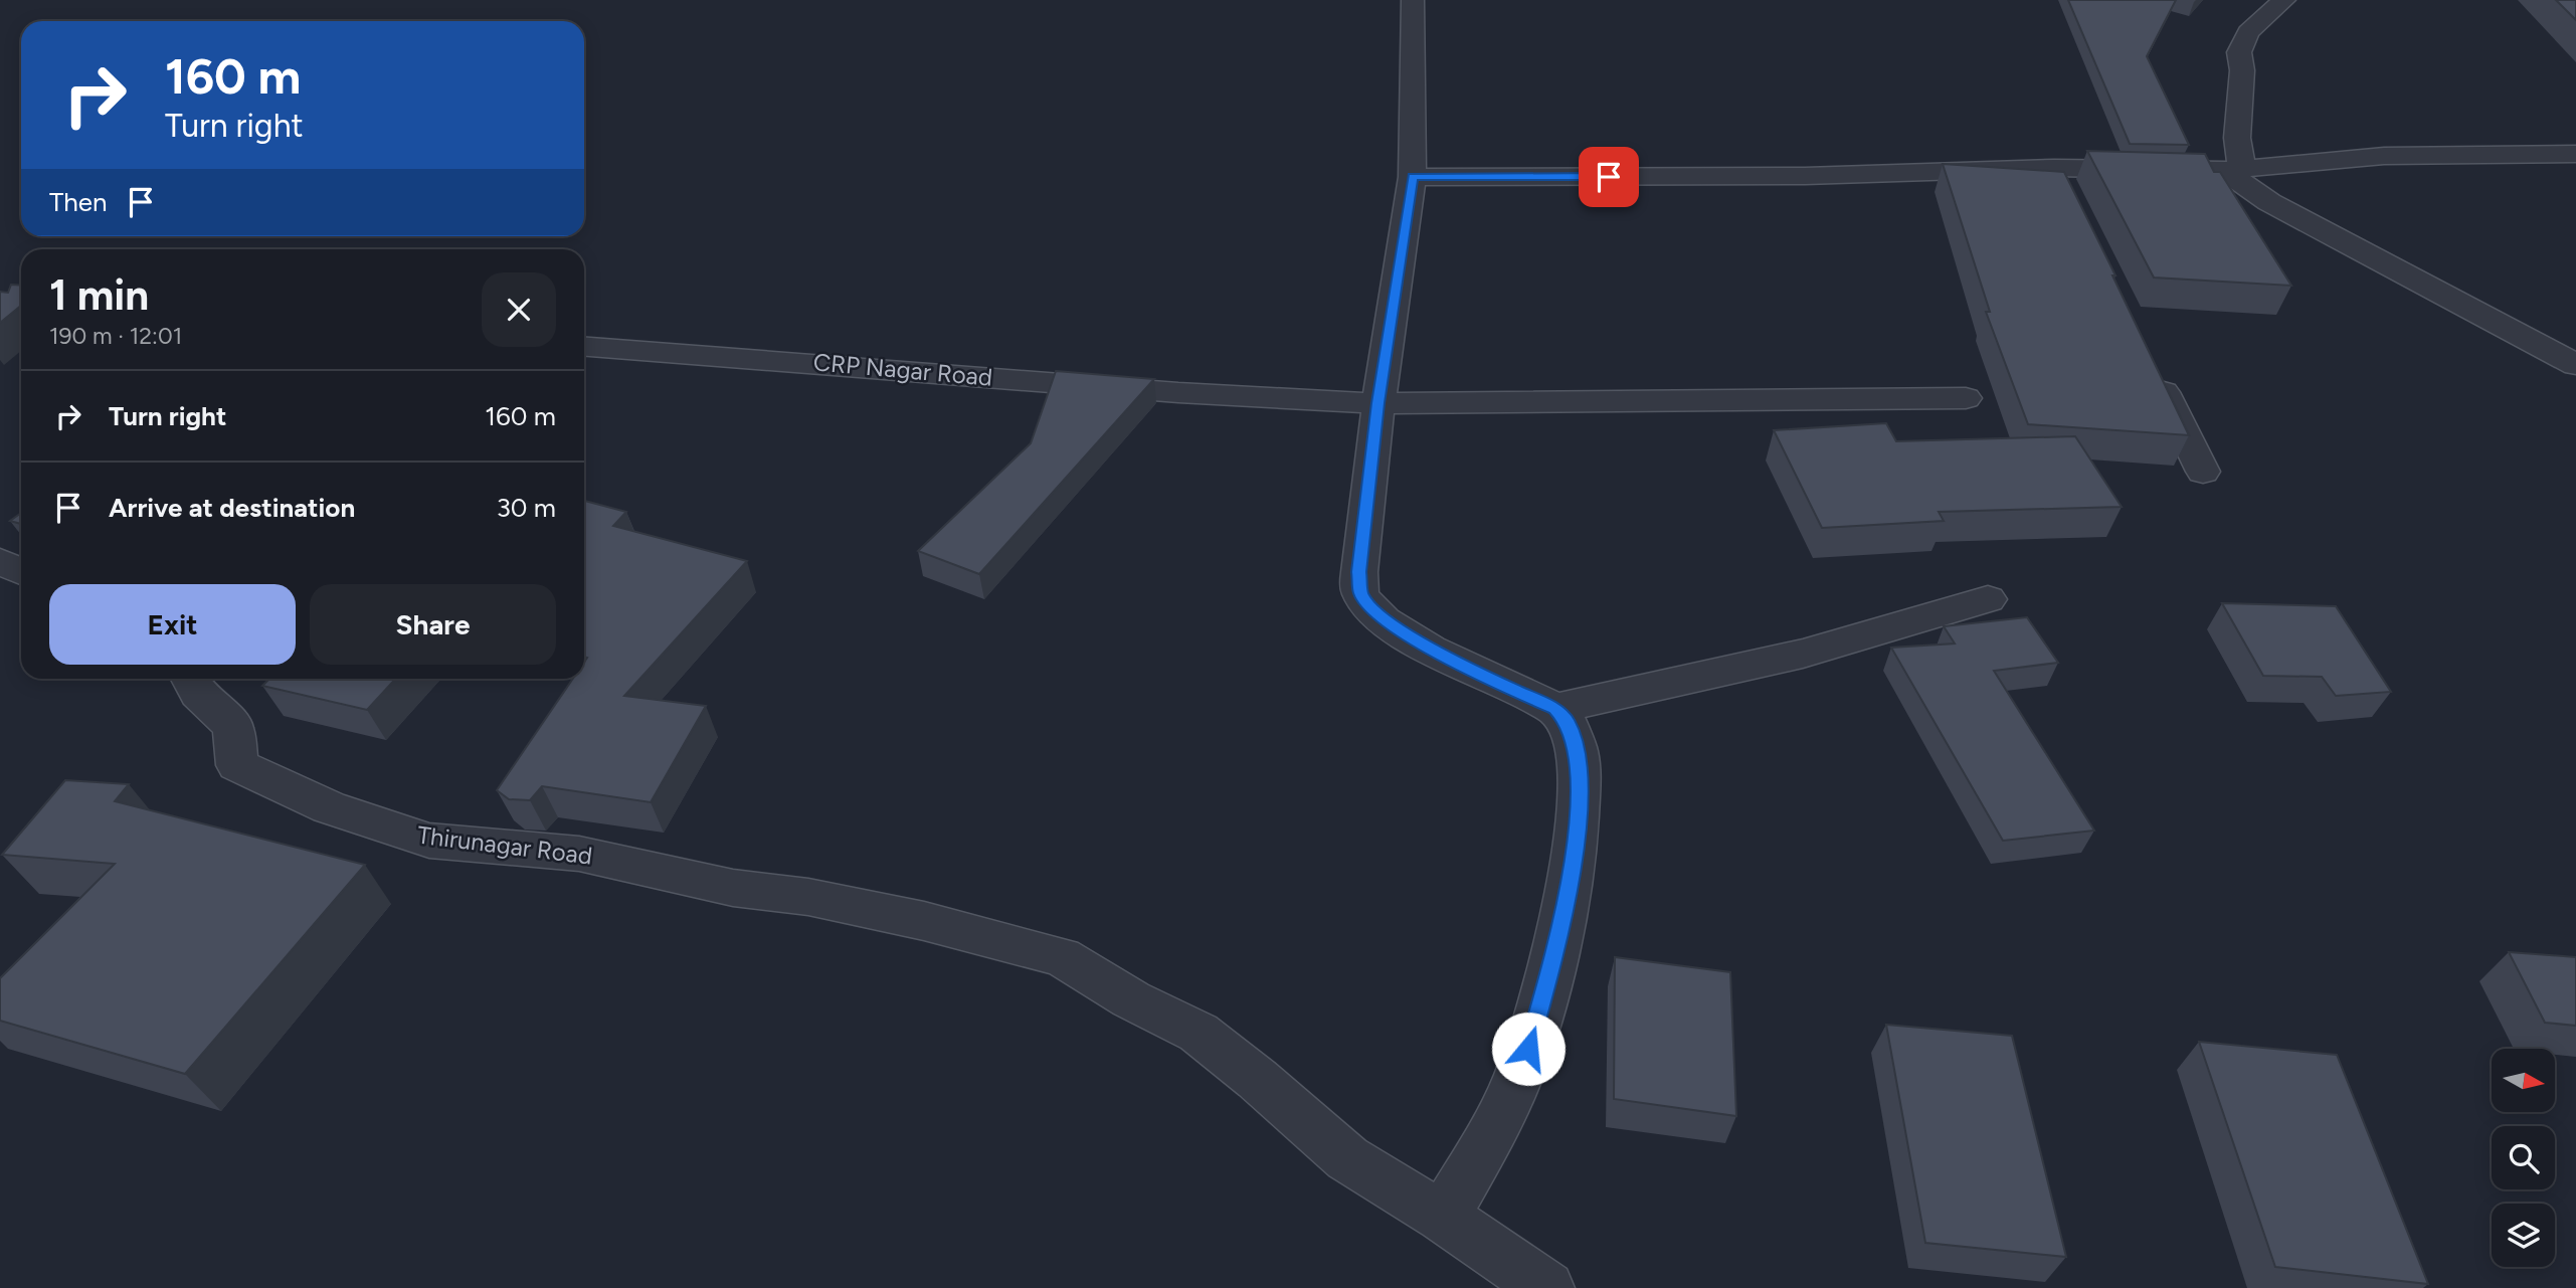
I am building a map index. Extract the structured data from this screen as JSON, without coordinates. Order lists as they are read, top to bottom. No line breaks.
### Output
{"streets":{"street":["CRP Nagar Road","Thirunagar Road"]},"north":"right","page":{"turn":["160 m","Turn right"],"then":"Then","heading":["1 min","190 m · 12:01"],"list":[{"name":"Turn right","value":"160 m"},{"name":"Arrive at destination","value":"30 m"}],"buttons":["Exit","Share"]}}
